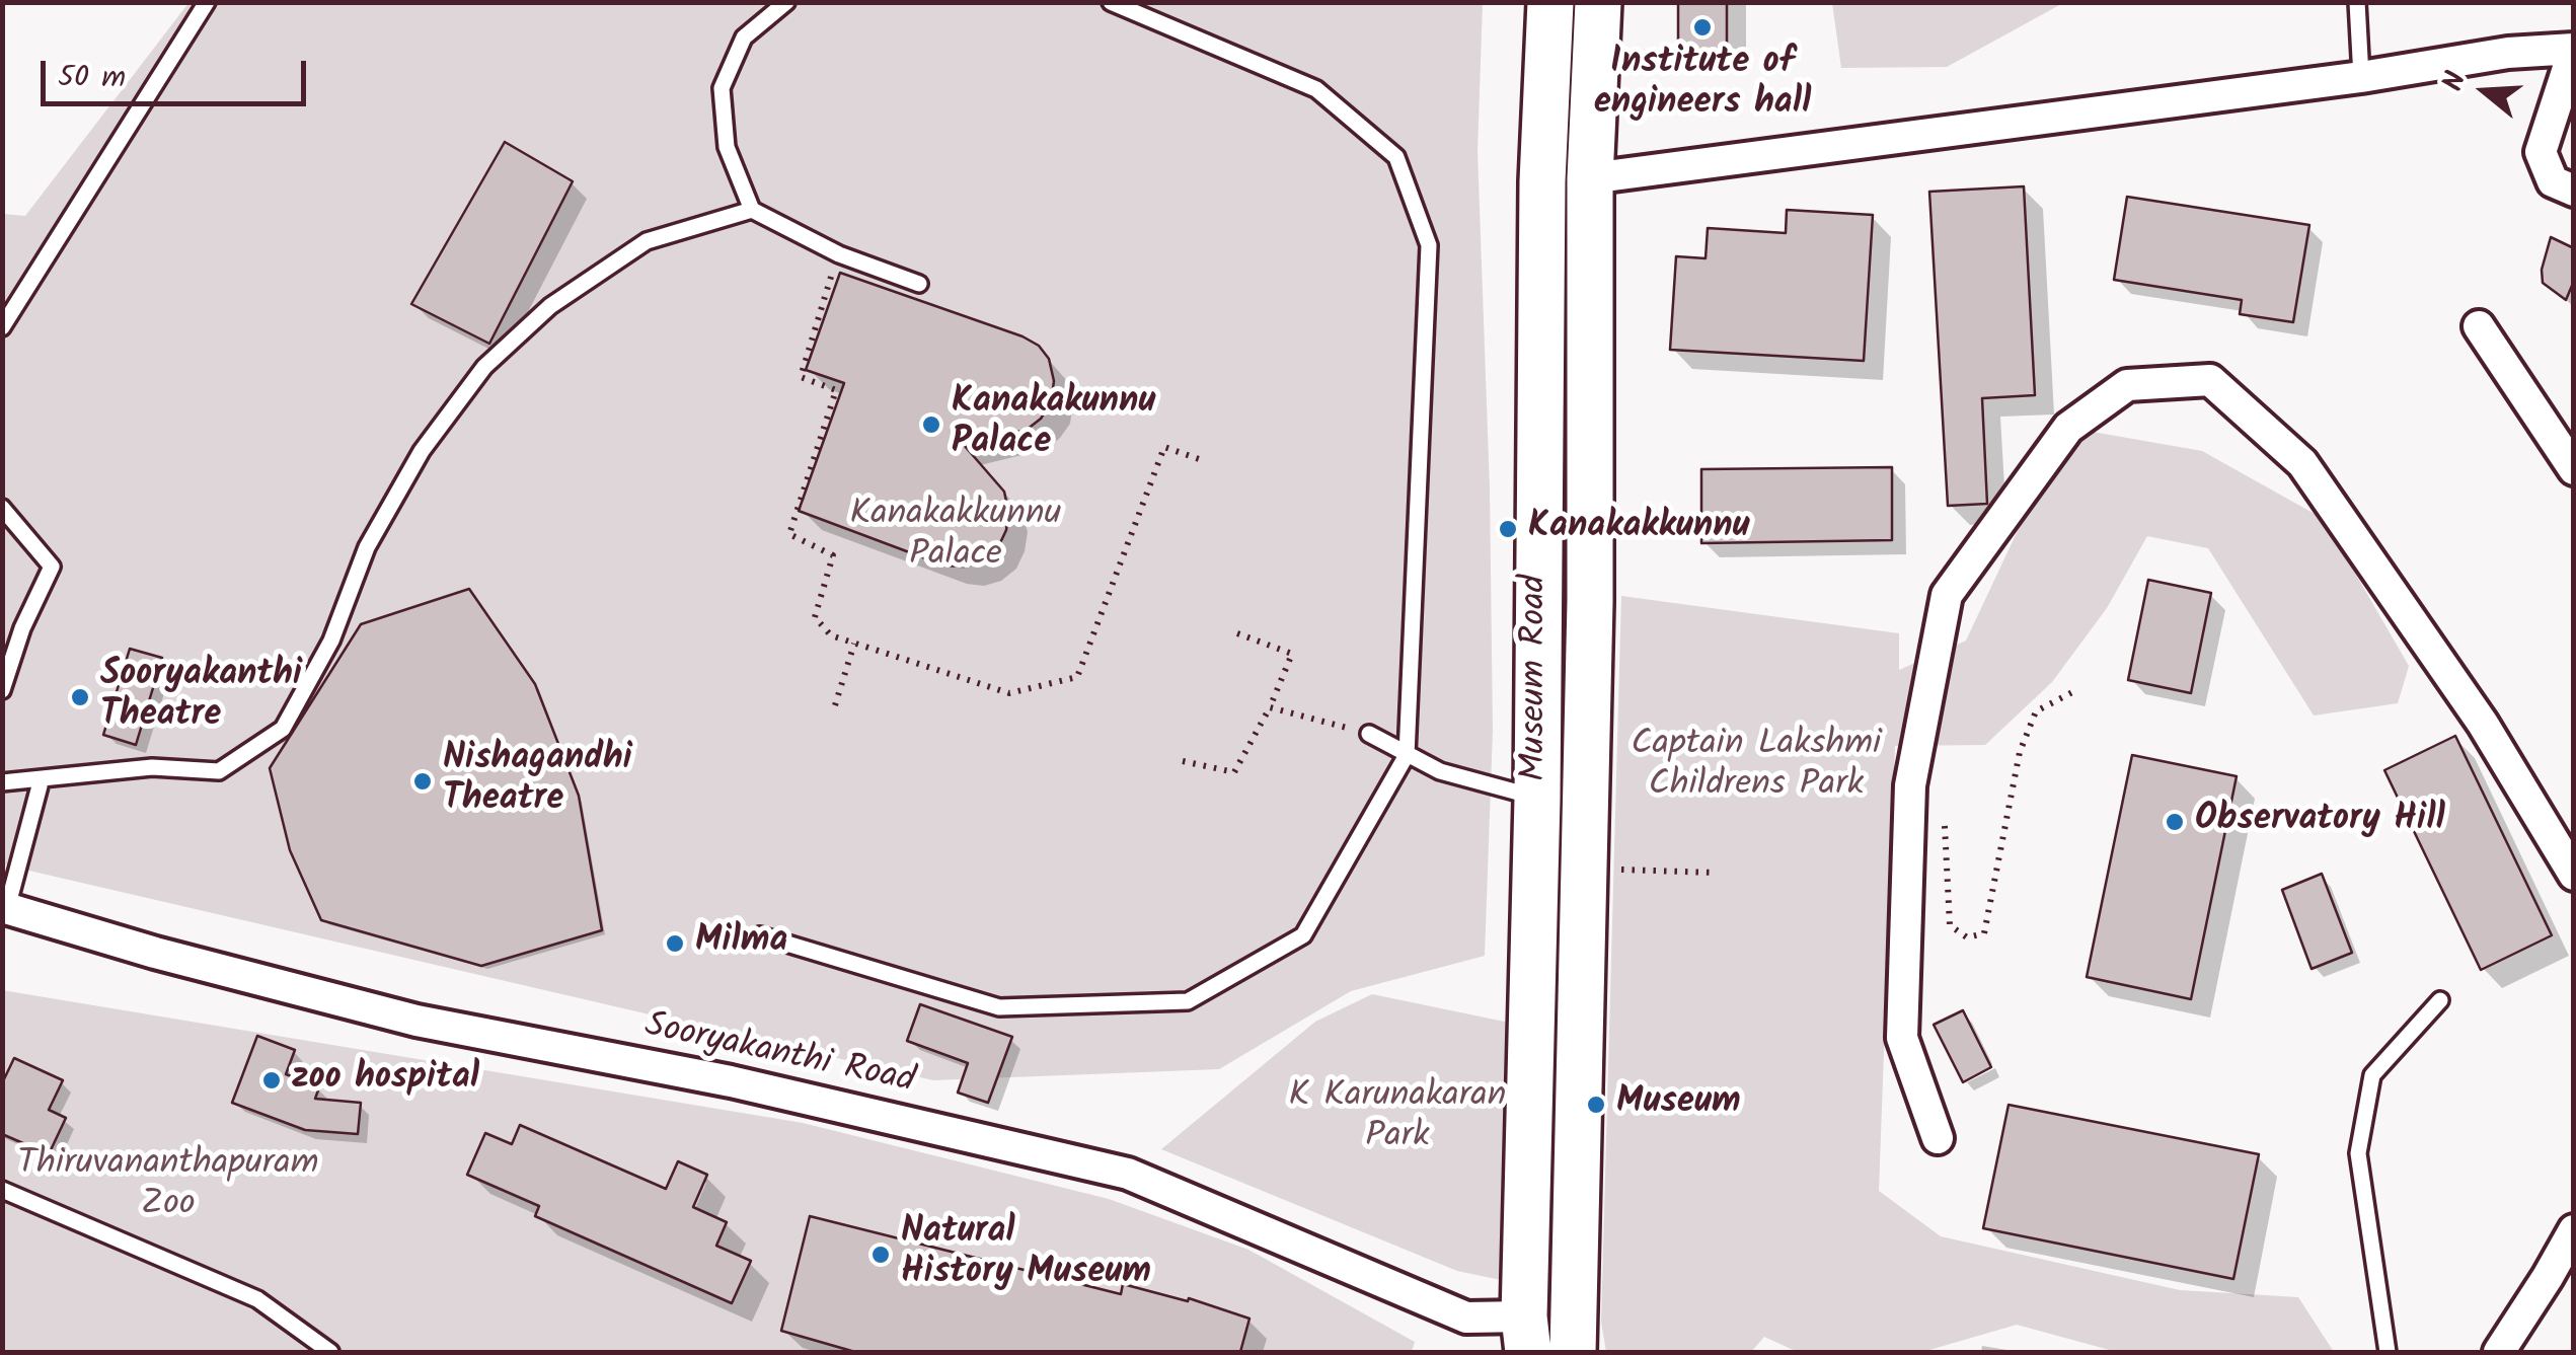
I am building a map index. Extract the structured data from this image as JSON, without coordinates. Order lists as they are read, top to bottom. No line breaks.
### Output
{"streets":{"main road":["Museum Road"],"street":["Sooryakanthi Road"]},"crossings":[["Museum Road","Sooryakanthi Road"]],"parks":["Kanakakkunnu Palace","Captain Lakshmi Childrens Park","K Karunakaran Park","Thiruvananthapuram Zoo"],"places":["Institute of engineers hall","Kanakakunnu Palace","Kanakakkunnu","Sooryakanthi Theatre","Nishagandhi Theatre","Observatory Hill","Milma","zoo hospital","Museum","Natural History Museum"],"scale_bar":"50 m","north":"left"}
